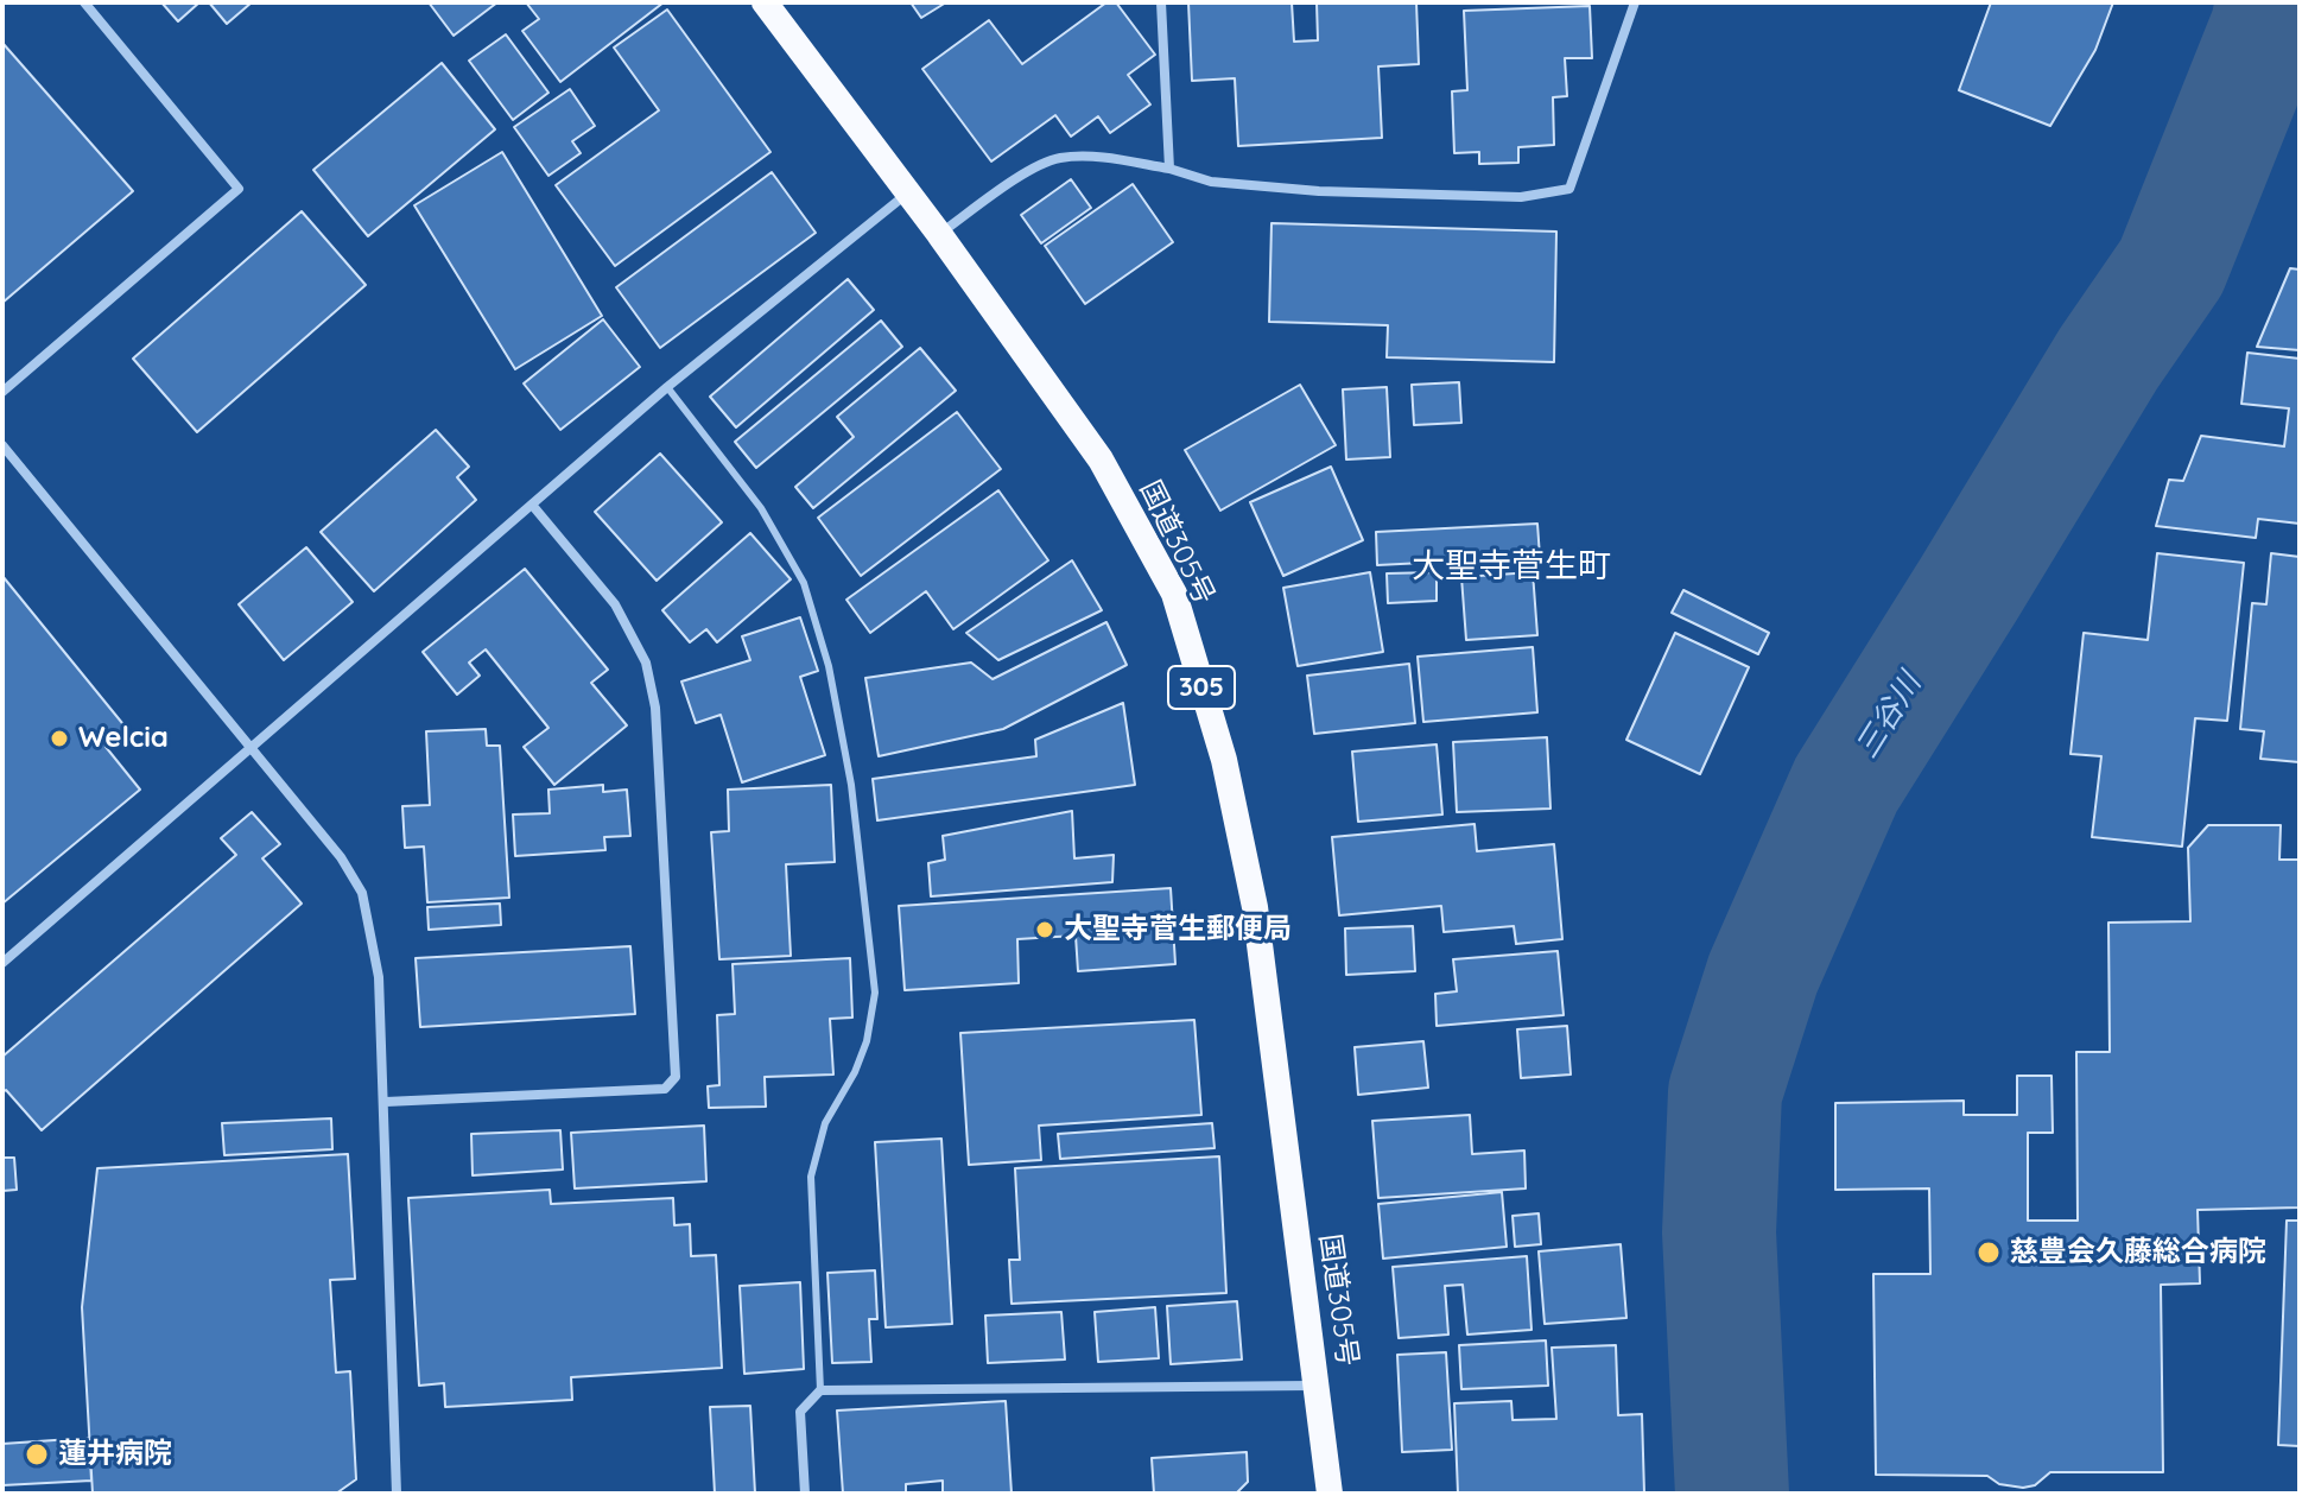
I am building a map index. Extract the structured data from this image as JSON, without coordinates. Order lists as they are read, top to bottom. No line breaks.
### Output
{"streets":{"highway":["国道305号","305"]},"districts":["大聖寺菅生町"],"water":["三谷川"],"places":["Welcia","大聖寺菅生郵便局","慈豊会久藤総合病院","蓮井病院"]}
